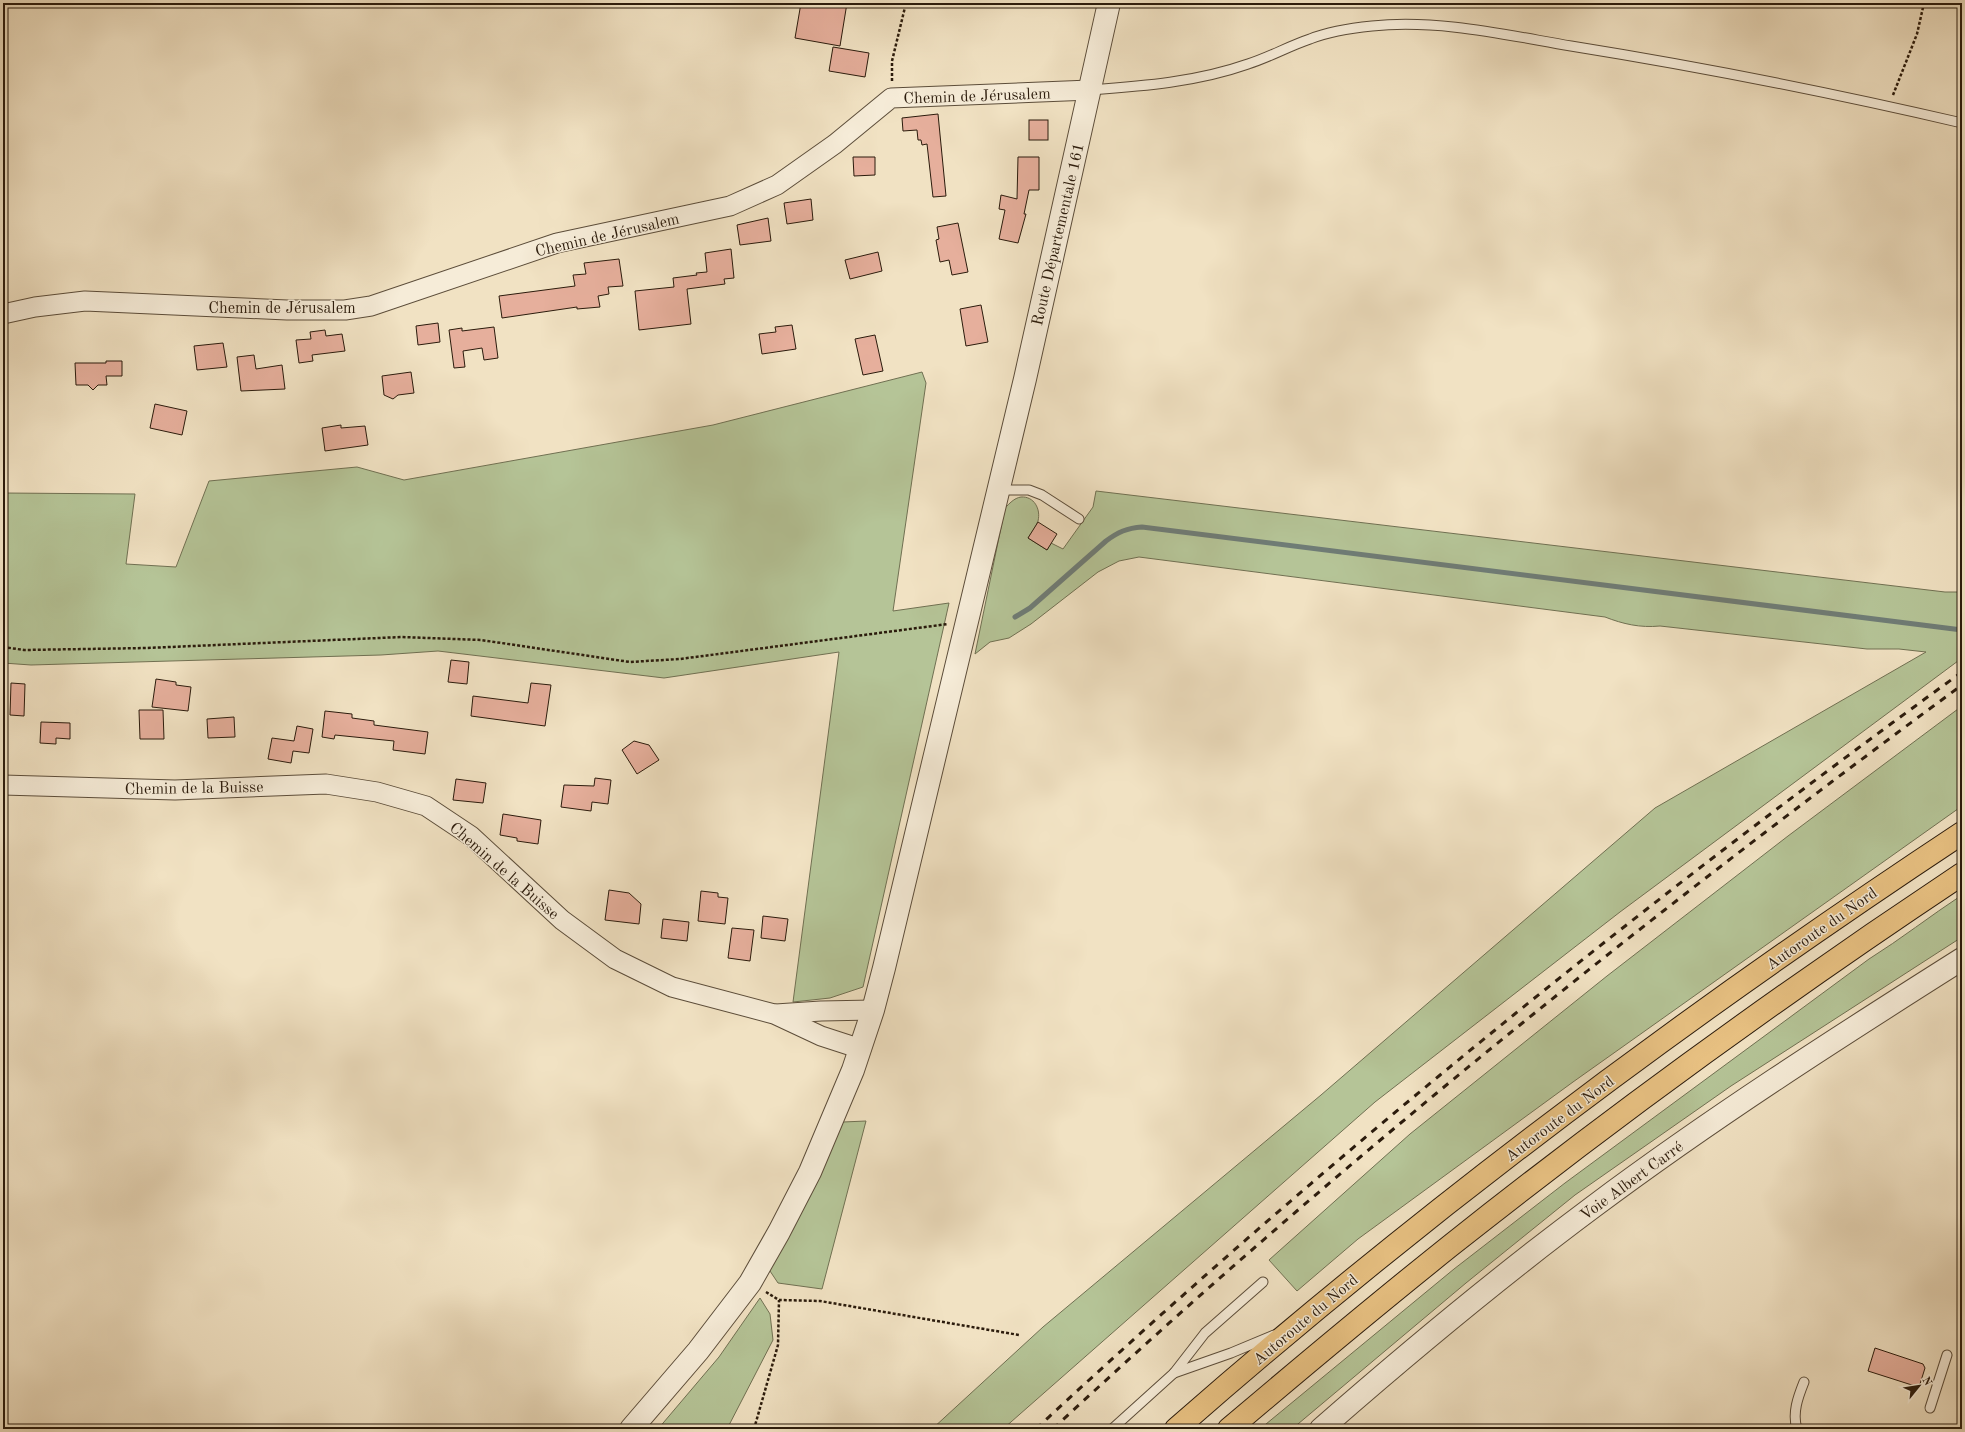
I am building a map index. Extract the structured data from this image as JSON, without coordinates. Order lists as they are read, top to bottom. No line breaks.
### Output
{"streets":{"highway":["Autoroute du Nord"],"street":["Chemin de Jérusalem","Route Départementale 161","Chemin de la Buisse","Voie Albert Carré"]},"crossings":[["Chemin de Jérusalem","Route Départementale 161"],["Route Départementale 161","Chemin de la Buisse"]],"north":"top right"}
